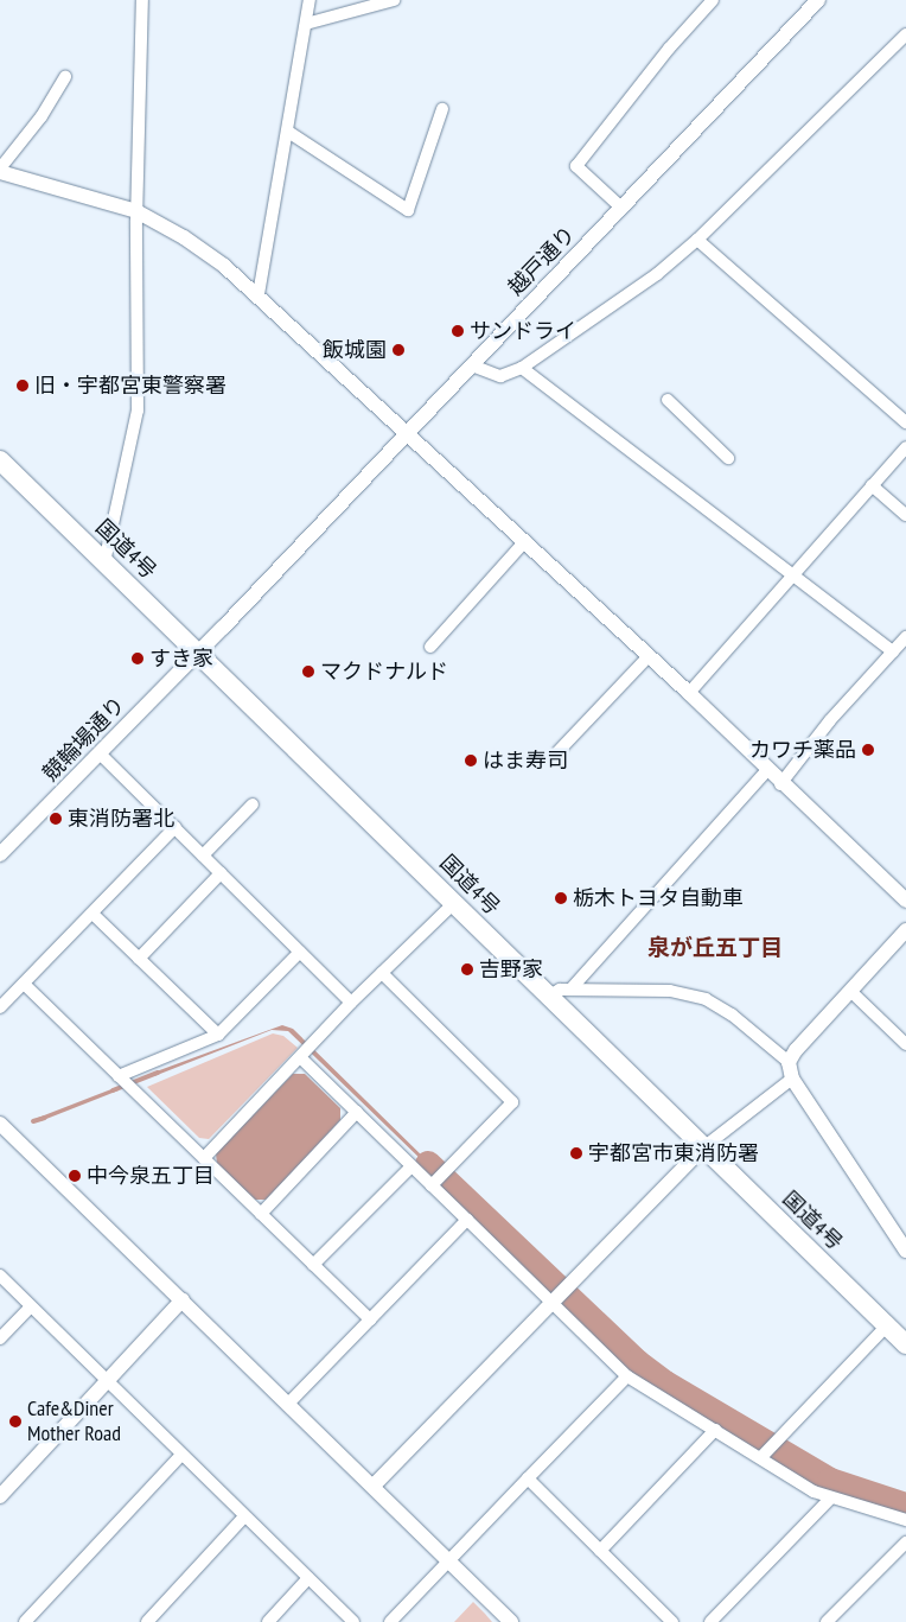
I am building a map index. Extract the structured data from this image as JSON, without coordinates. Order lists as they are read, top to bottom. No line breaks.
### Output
{"streets":{"highway":["国道4号"],"street":["越戸通り","競輪場通り"]},"crossings":[["越戸通り","国道4号"],["越戸通り","競輪場通り"],["国道4号","競輪場通り"]],"districts":["泉が丘五丁目"],"places":["サンドライ","飯城園","旧・宇都宮東警察署","すき家","マクドナルド","カワチ薬品","はま寿司","東消防署北","栃木トヨタ自動車","吉野家","宇都宮市東消防署","中今泉五丁目","Cafe&Diner Mother Road"]}
